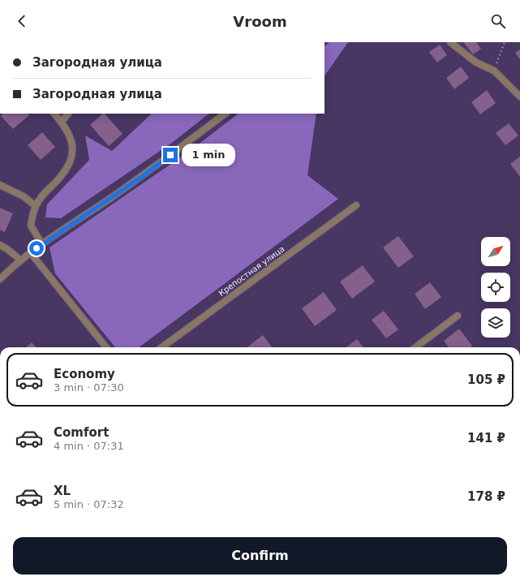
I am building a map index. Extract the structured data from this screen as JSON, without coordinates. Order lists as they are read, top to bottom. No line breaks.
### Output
{"streets":{"street":["Крепостная улица"]},"north":"top right","page":{"header":"Vroom","banner":["Загородная улица","Загородная улица"],"bubble":"1 min","list":[{"name":"Economy","note":"3 min · 07:30","value":"105 ₽"},{"name":"Comfort","note":"4 min · 07:31","value":"141 ₽"},{"name":"XL","note":"5 min · 07:32","value":"178 ₽"}],"buttons":"Confirm"}}
